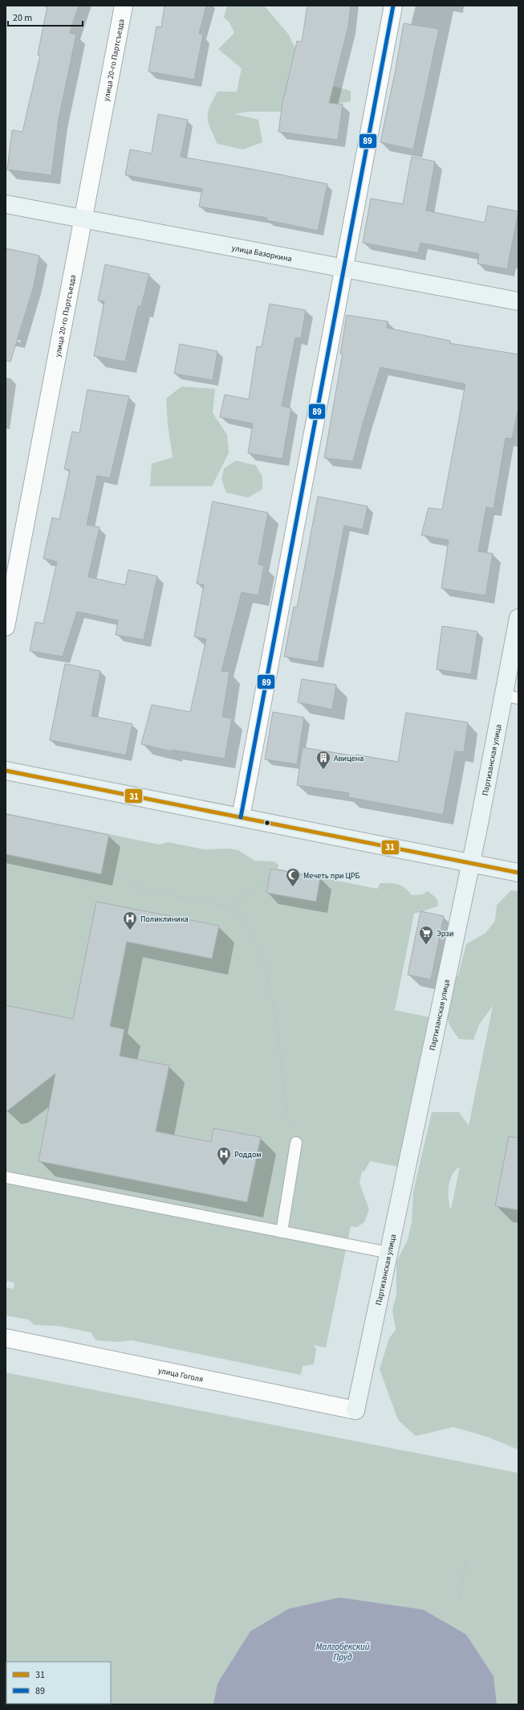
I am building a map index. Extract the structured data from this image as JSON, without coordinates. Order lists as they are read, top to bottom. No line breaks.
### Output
{"streets":{"street":["улица 20-го Партсъезда","улица Базоркина","Партизанская улица","улица Гоголя"]},"crossings":[["улица 20-го Партсъезда","улица Базоркина"],["Партизанская улица","улица Гоголя"]],"water":["Малгобекский Пруд"],"places":{"building":["Авицена"],"mosque":["Мечеть при ЦРБ"],"hospital":["Поликлиника","Роддом"],"supermarket":["Эрзи"]},"lines":["transit line 89","transit line 31"],"legend":["31","89"],"scale_bar":"20 m"}
